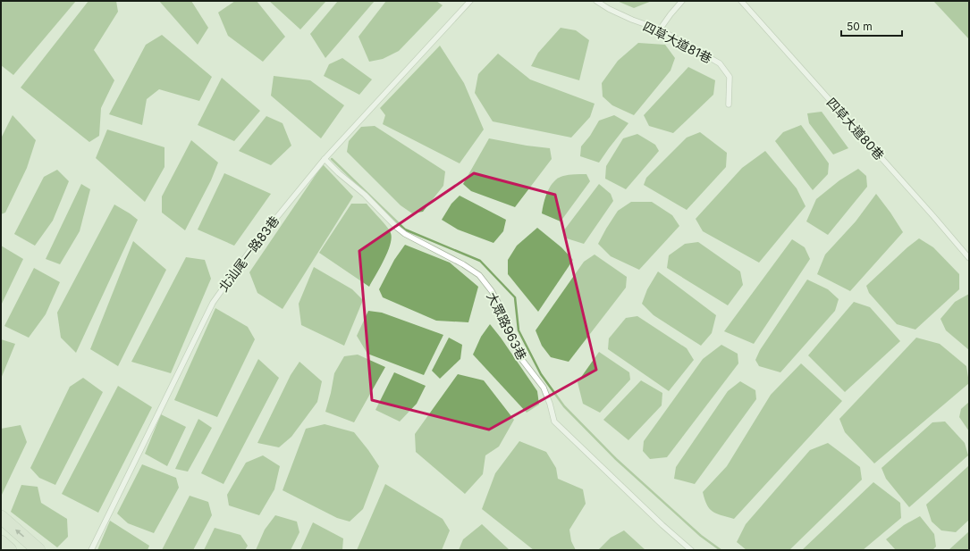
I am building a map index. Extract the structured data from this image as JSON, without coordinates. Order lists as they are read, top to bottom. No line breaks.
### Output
{"streets":{"lane":["四草大道81巷","四草大道80巷","北汕尾一路83巷","大眾路963巷"]},"crossings":[["北汕尾一路83巷","大眾路963巷"]],"scale_bar":"50 m"}
